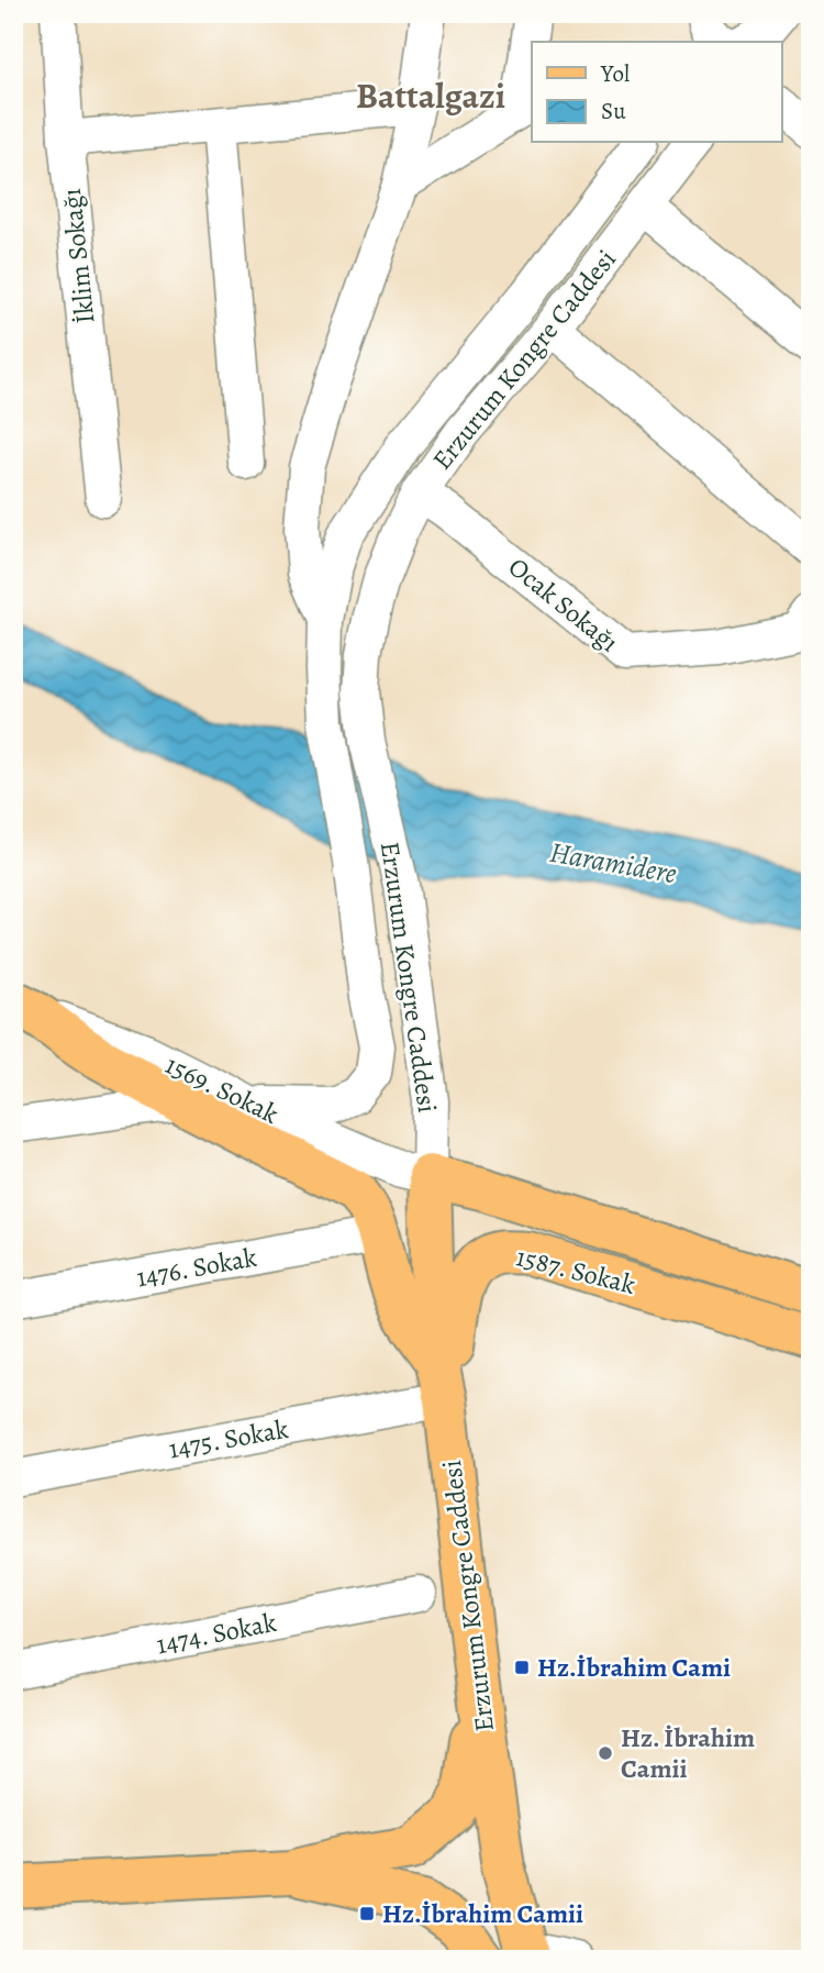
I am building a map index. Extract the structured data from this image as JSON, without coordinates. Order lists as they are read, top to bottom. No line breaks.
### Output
{"streets":{"main road":["Erzurum Kongre Caddesi","1587. Sokak"],"street":["İklim Sokağı","Ocak Sokağı","1569. Sokak","1476. Sokak","1475. Sokak","1474. Sokak"]},"crossings":[["Erzurum Kongre Caddesi","Ocak Sokağı"],["Erzurum Kongre Caddesi","1569. Sokak"],["Erzurum Kongre Caddesi","1587. Sokak"],["Erzurum Kongre Caddesi","1475. Sokak"],["1569. Sokak","1587. Sokak"],["1587. Sokak","1475. Sokak"]],"districts":["Battalgazi"],"water":["Haramidere"],"places":{"transit":["Hz.İbrahim Cami","Hz.İbrahim Camii"],"other":["Hz. İbrahim Camii"]},"legend":["Yol","Su"]}
